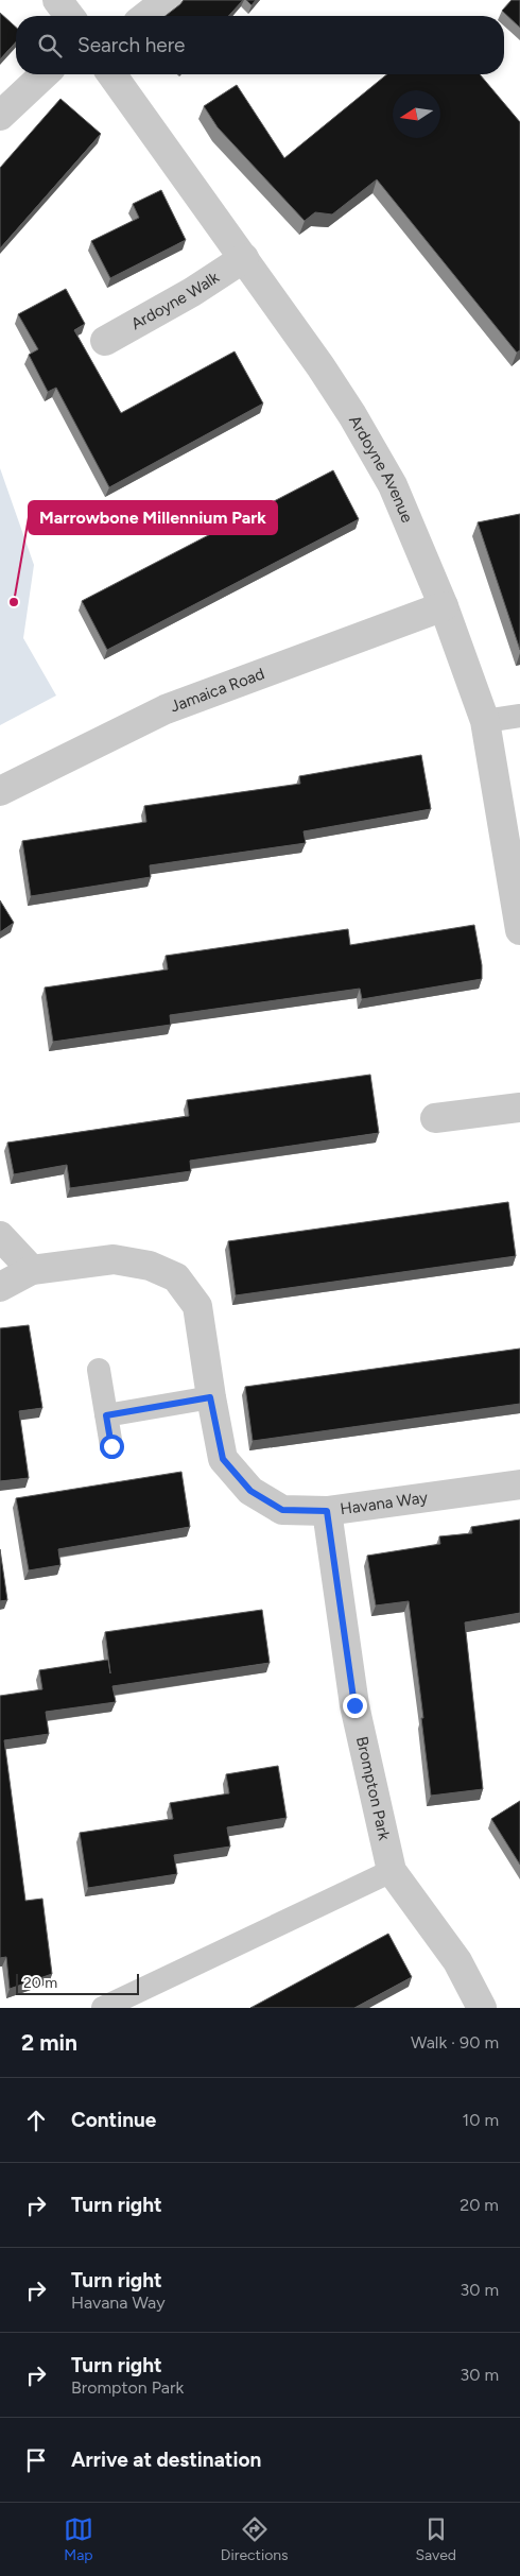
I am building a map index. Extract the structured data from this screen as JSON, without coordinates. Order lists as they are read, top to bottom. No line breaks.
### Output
{"streets":{"street":["Ardoyne Walk","Ardoyne Avenue","Jamaica Road","Havana Way","Brompton Park"]},"crossings":[["Ardoyne Walk","Ardoyne Avenue"],["Ardoyne Avenue","Jamaica Road"],["Havana Way","Brompton Park"]],"places":["Marrowbone Millennium Park"],"scale_bar":"20 m","north":"left","page":{"search":"Search here","scale":"20 m","heading":["2 min","Walk · 90 m"],"list":[["Continue","10 m"],["Turn right","20 m"],["Turn right","Havana Way","30 m"],["Turn right","Brompton Park","30 m"],"Arrive at destination"],"nav":["Map","Directions","Saved"]}}
